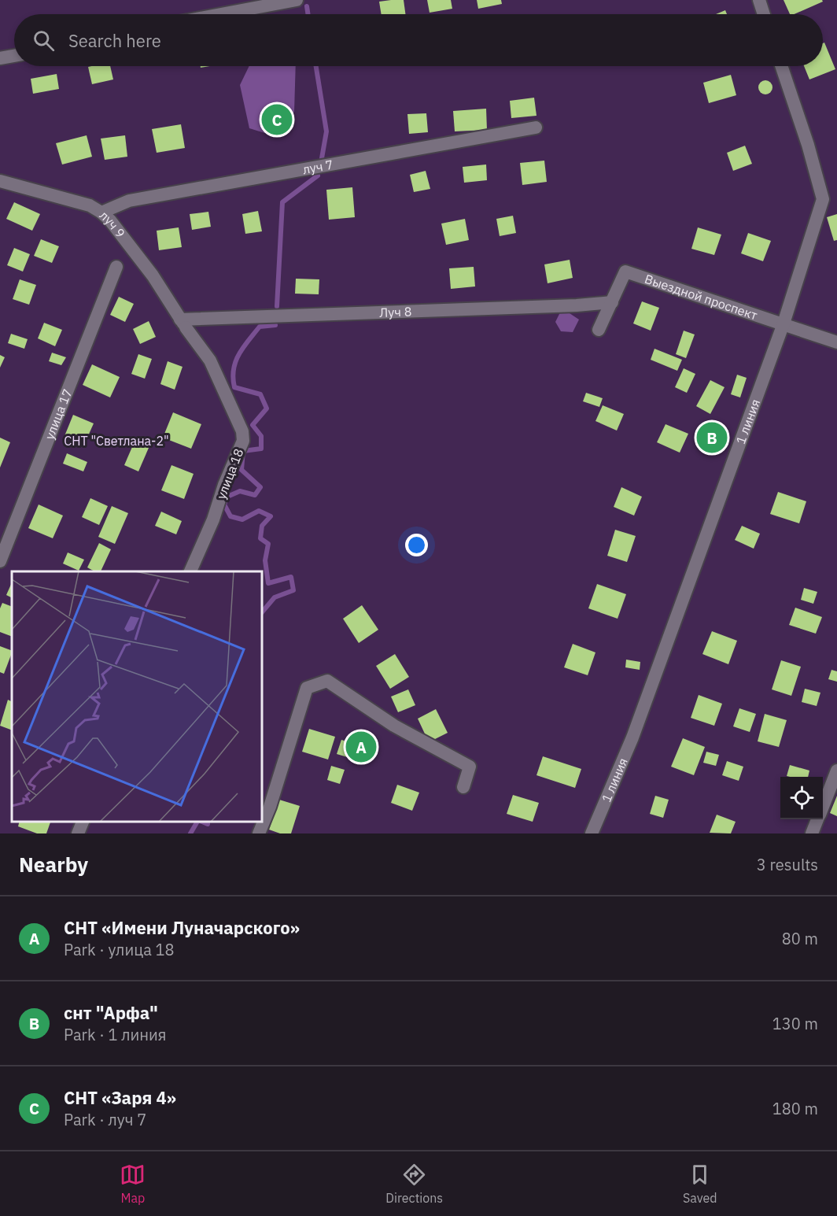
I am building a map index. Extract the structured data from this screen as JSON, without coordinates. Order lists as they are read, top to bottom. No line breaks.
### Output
{"streets":{"street":["луч 7","луч 9","Выездной проспект","Луч 8","улица 17","1 линия","улица 18"]},"crossings":[["луч 7","луч 9"],["луч 9","Луч 8"],["луч 9","улица 18"],["Выездной проспект","Луч 8"],["Выездной проспект","1 линия"],["Луч 8","улица 18"]],"parks":["СНТ \"Светлана-2\""],"page":{"search":"Search here","pins":["C","B","A"],"heading":["Nearby","3 results"],"list":[{"mark":"A","name":"СНТ «Имени Луначарского»","note":"Park · улица 18","value":"80 m"},{"mark":"B","name":"снт \"Арфа\"","note":"Park · 1 линия","value":"130 m"},{"mark":"C","name":"СНТ «Заря 4»","note":"Park · луч 7","value":"180 m"}],"nav":["Map","Directions","Saved"]}}
